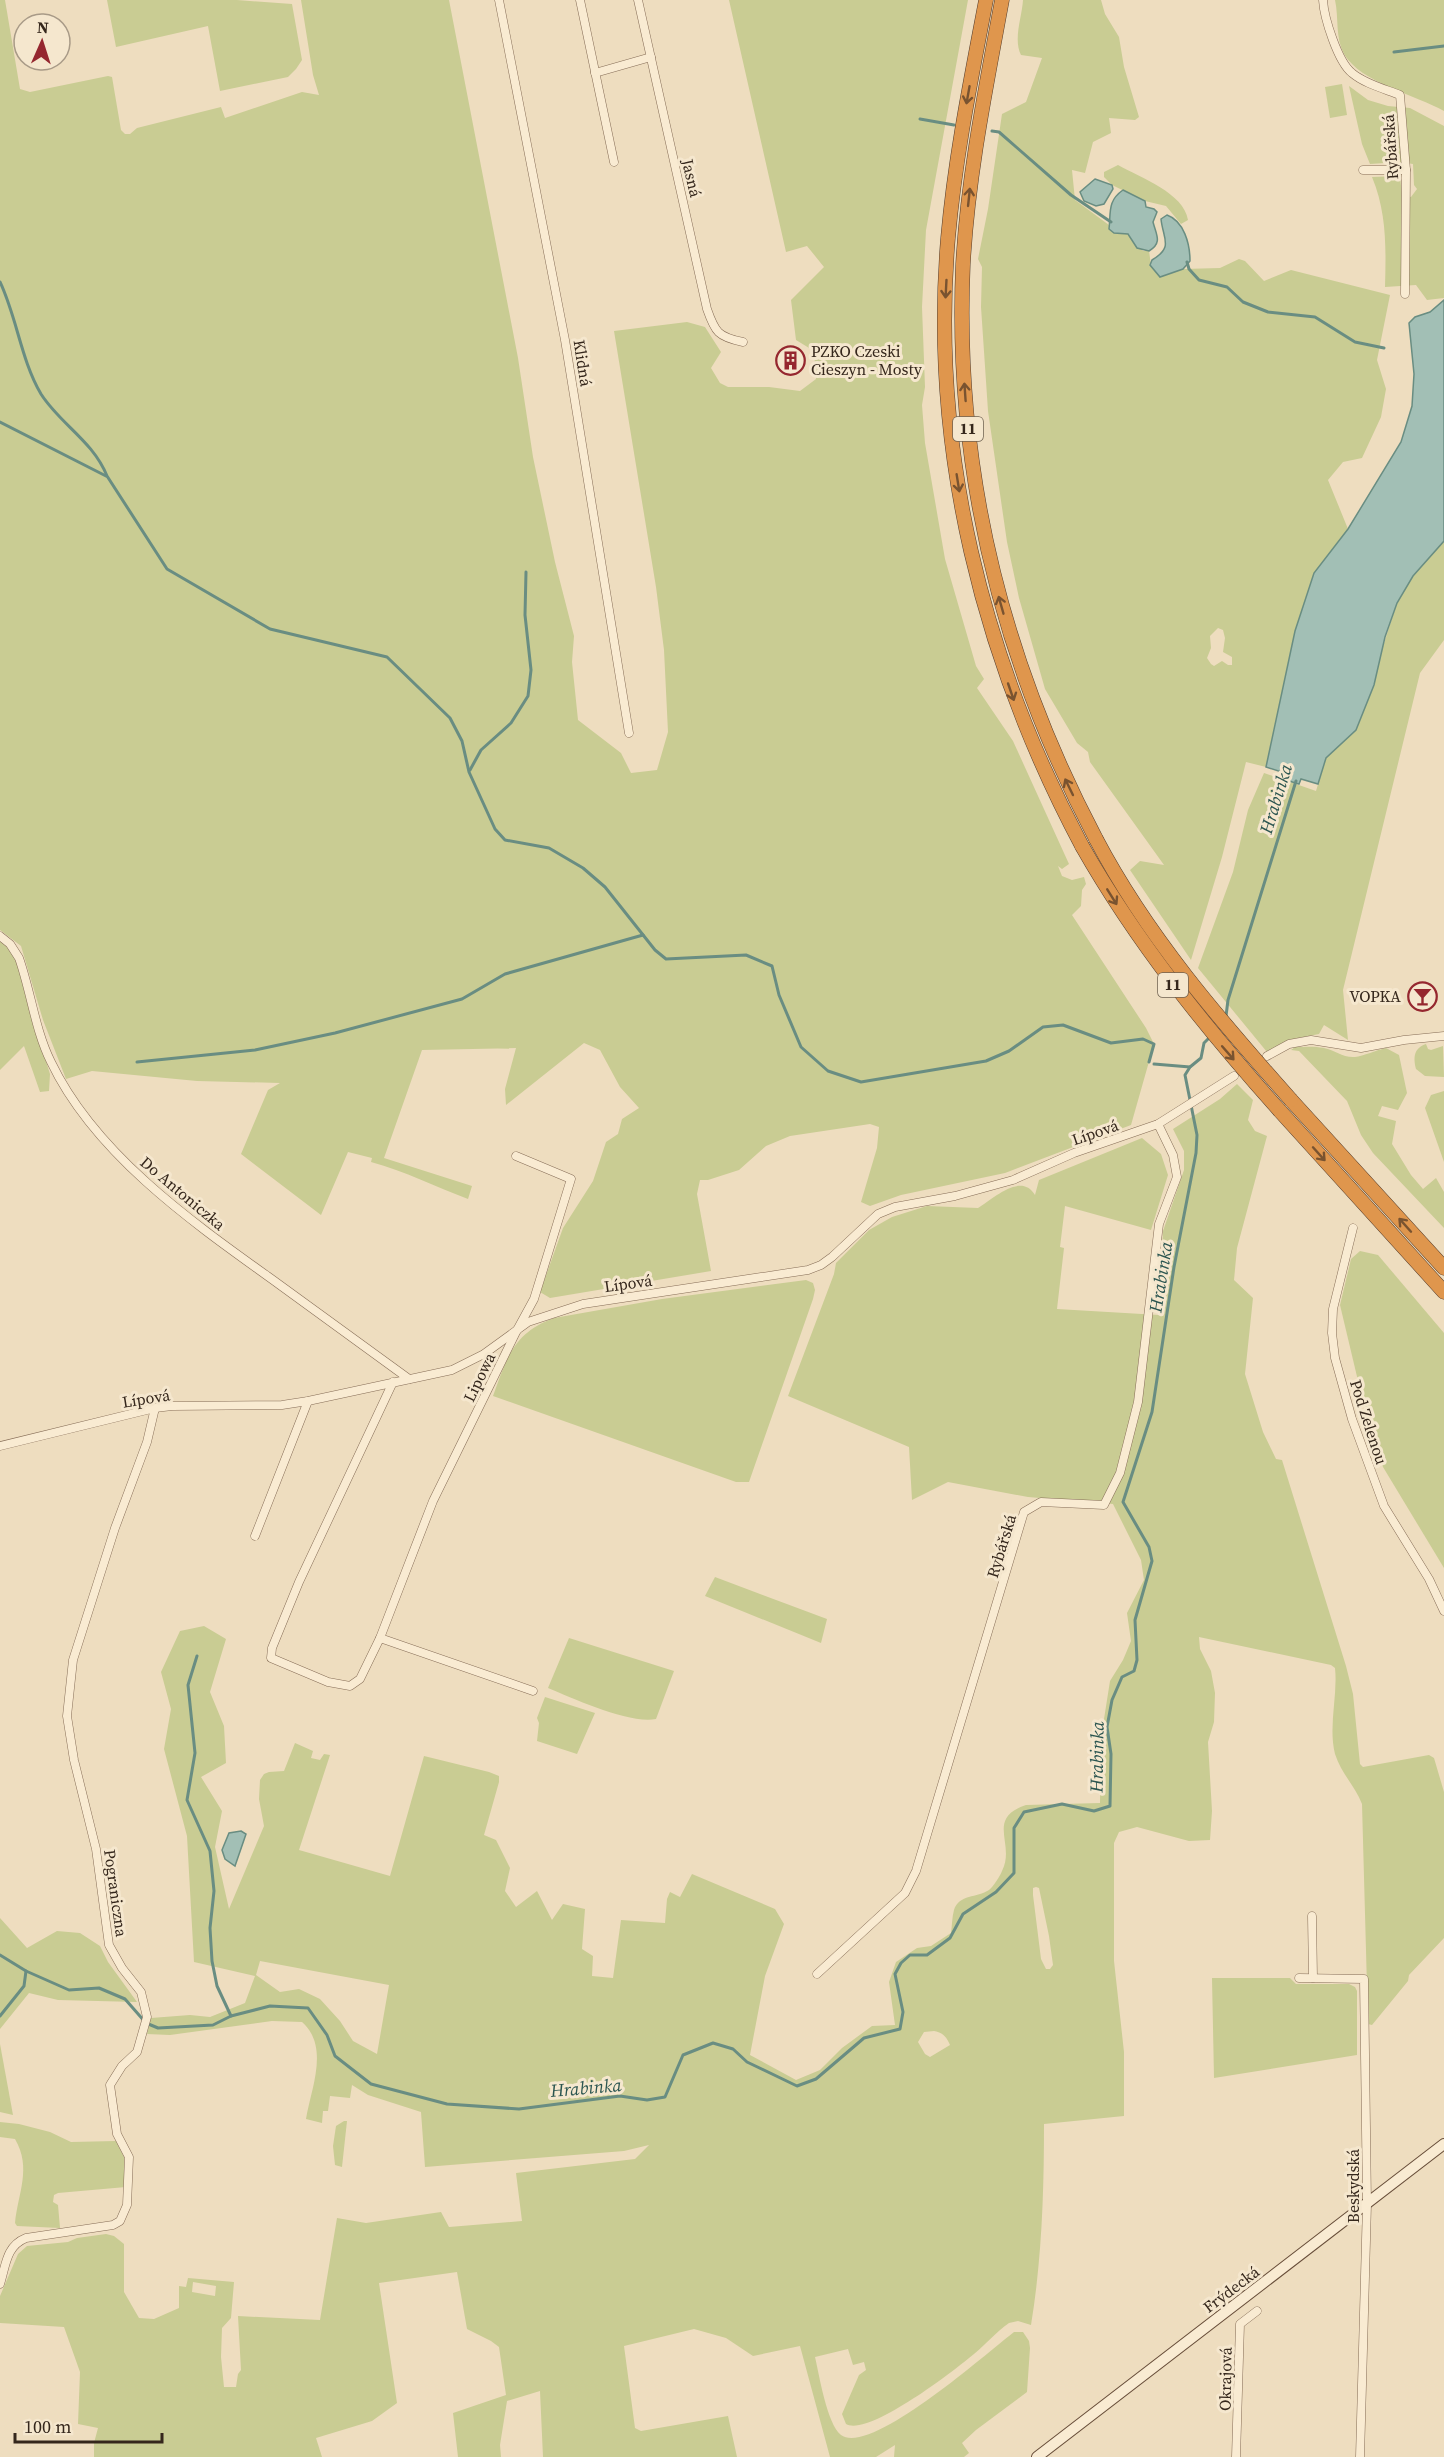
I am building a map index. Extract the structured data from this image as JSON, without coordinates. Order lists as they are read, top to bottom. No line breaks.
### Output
{"streets":{"highway":["11"],"main road":["Frýdecká"],"street":["Rybářská","Jasná","Klidná","Lípová","Do Antoniczka","Lipowa","Pod Zelenou","Pograniczna","Beskydská","Okrajová"]},"crossings":[["Rybářská","Lípová"],["Lípová","Do Antoniczka"],["Lípová","Lipowa"],["Lípová","Pograniczna"],["Beskydská","Frýdecká"]],"water":["Hrabinka"],"places":{"building":["PZKO Czeski Cieszyn - Mosty"],"bar":["VOPKA"]},"scale_bar":"100 m","north":"top"}
